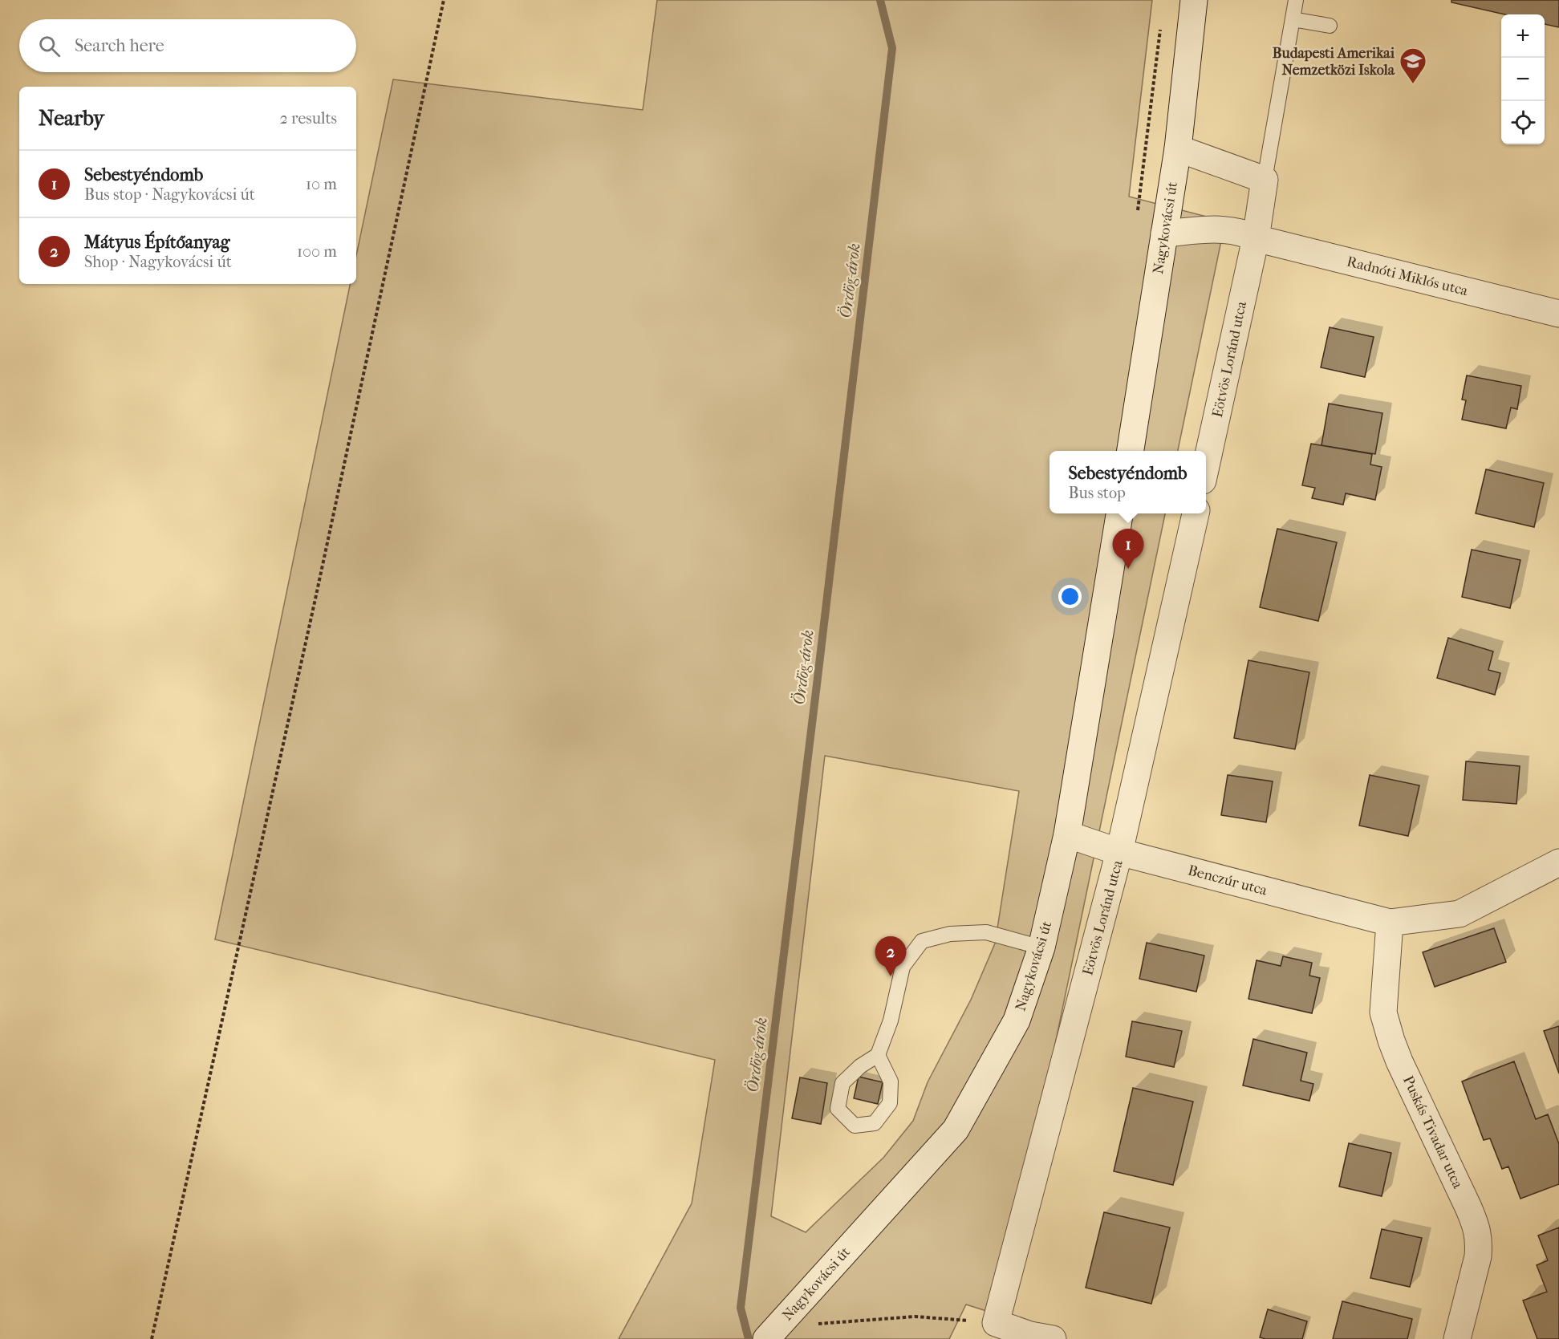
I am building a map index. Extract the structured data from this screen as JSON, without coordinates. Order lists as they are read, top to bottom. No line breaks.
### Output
{"streets":{"street":["Nagykovácsi út","Radnóti Miklós utca","Eötvös Loránd utca","Benczúr utca","Puskás Tivadar utca"]},"crossings":[["Nagykovácsi út","Radnóti Miklós utca"],["Nagykovácsi út","Benczúr utca"],["Radnóti Miklós utca","Eötvös Loránd utca"],["Eötvös Loránd utca","Benczúr utca"],["Benczúr utca","Puskás Tivadar utca"]],"water":["Ördög-árok"],"places":{"school or university":["Budapesti Amerikai Nemzetközi Iskola"]},"page":{"map_buttons":["+","−"],"search":"Search here","heading":["Nearby","2 results"],"list":[{"mark":"1","name":"Sebestyéndomb","note":"Bus stop · Nagykovácsi út","value":"10 m"},{"mark":"2","name":"Mátyus Építőanyag","note":"Shop · Nagykovácsi út","value":"100 m"}],"popup":["Sebestyéndomb","Bus stop"],"pins":["1","2"]}}
